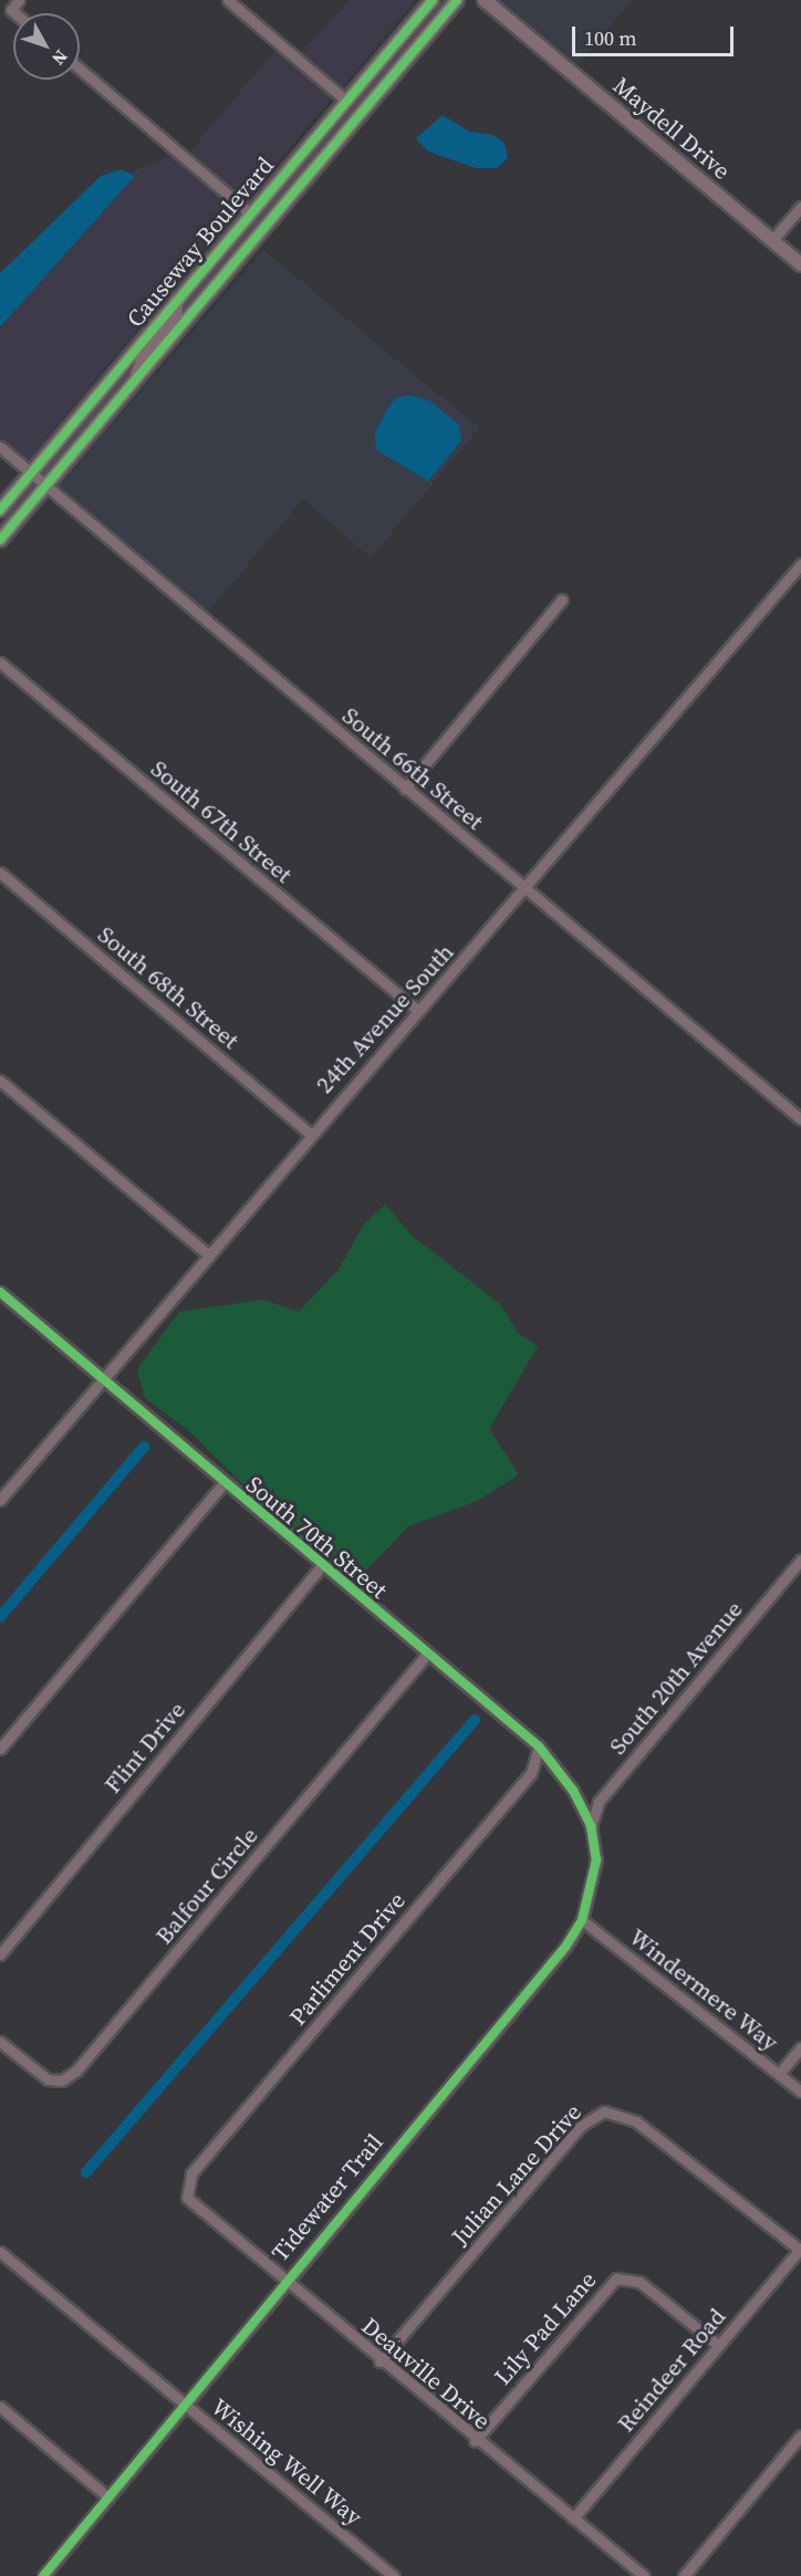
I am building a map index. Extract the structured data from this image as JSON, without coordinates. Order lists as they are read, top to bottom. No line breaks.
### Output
{"streets":{"main road":["Maydell Drive","Causeway Boulevard"],"street":["South 66th Street","South 67th Street","South 68th Street","24th Avenue South","South 70th Street","South 20th Avenue","Flint Drive","Balfour Circle","Parliment Drive","Windermere Way","Julian Lane Drive","Tidewater Trail","Lily Pad Lane","Reindeer Road","Deauville Drive","Wishing Well Way"]},"crossings":[["Causeway Boulevard","South 66th Street"],["South 66th Street","24th Avenue South"],["South 67th Street","24th Avenue South"],["South 68th Street","24th Avenue South"],["24th Avenue South","South 70th Street"],["South 70th Street","South 20th Avenue"],["South 70th Street","Flint Drive"],["South 70th Street","Balfour Circle"],["South 70th Street","Parliment Drive"],["South 70th Street","Tidewater Trail"],["South 20th Avenue","Tidewater Trail"],["Parliment Drive","Deauville Drive"],["Windermere Way","Tidewater Trail"],["Julian Lane Drive","Reindeer Road"],["Julian Lane Drive","Deauville Drive"],["Tidewater Trail","Deauville Drive"],["Tidewater Trail","Wishing Well Way"],["Lily Pad Lane","Reindeer Road"],["Lily Pad Lane","Deauville Drive"],["Reindeer Road","Deauville Drive"]],"scale_bar":"100 m","north":"bottom right"}
